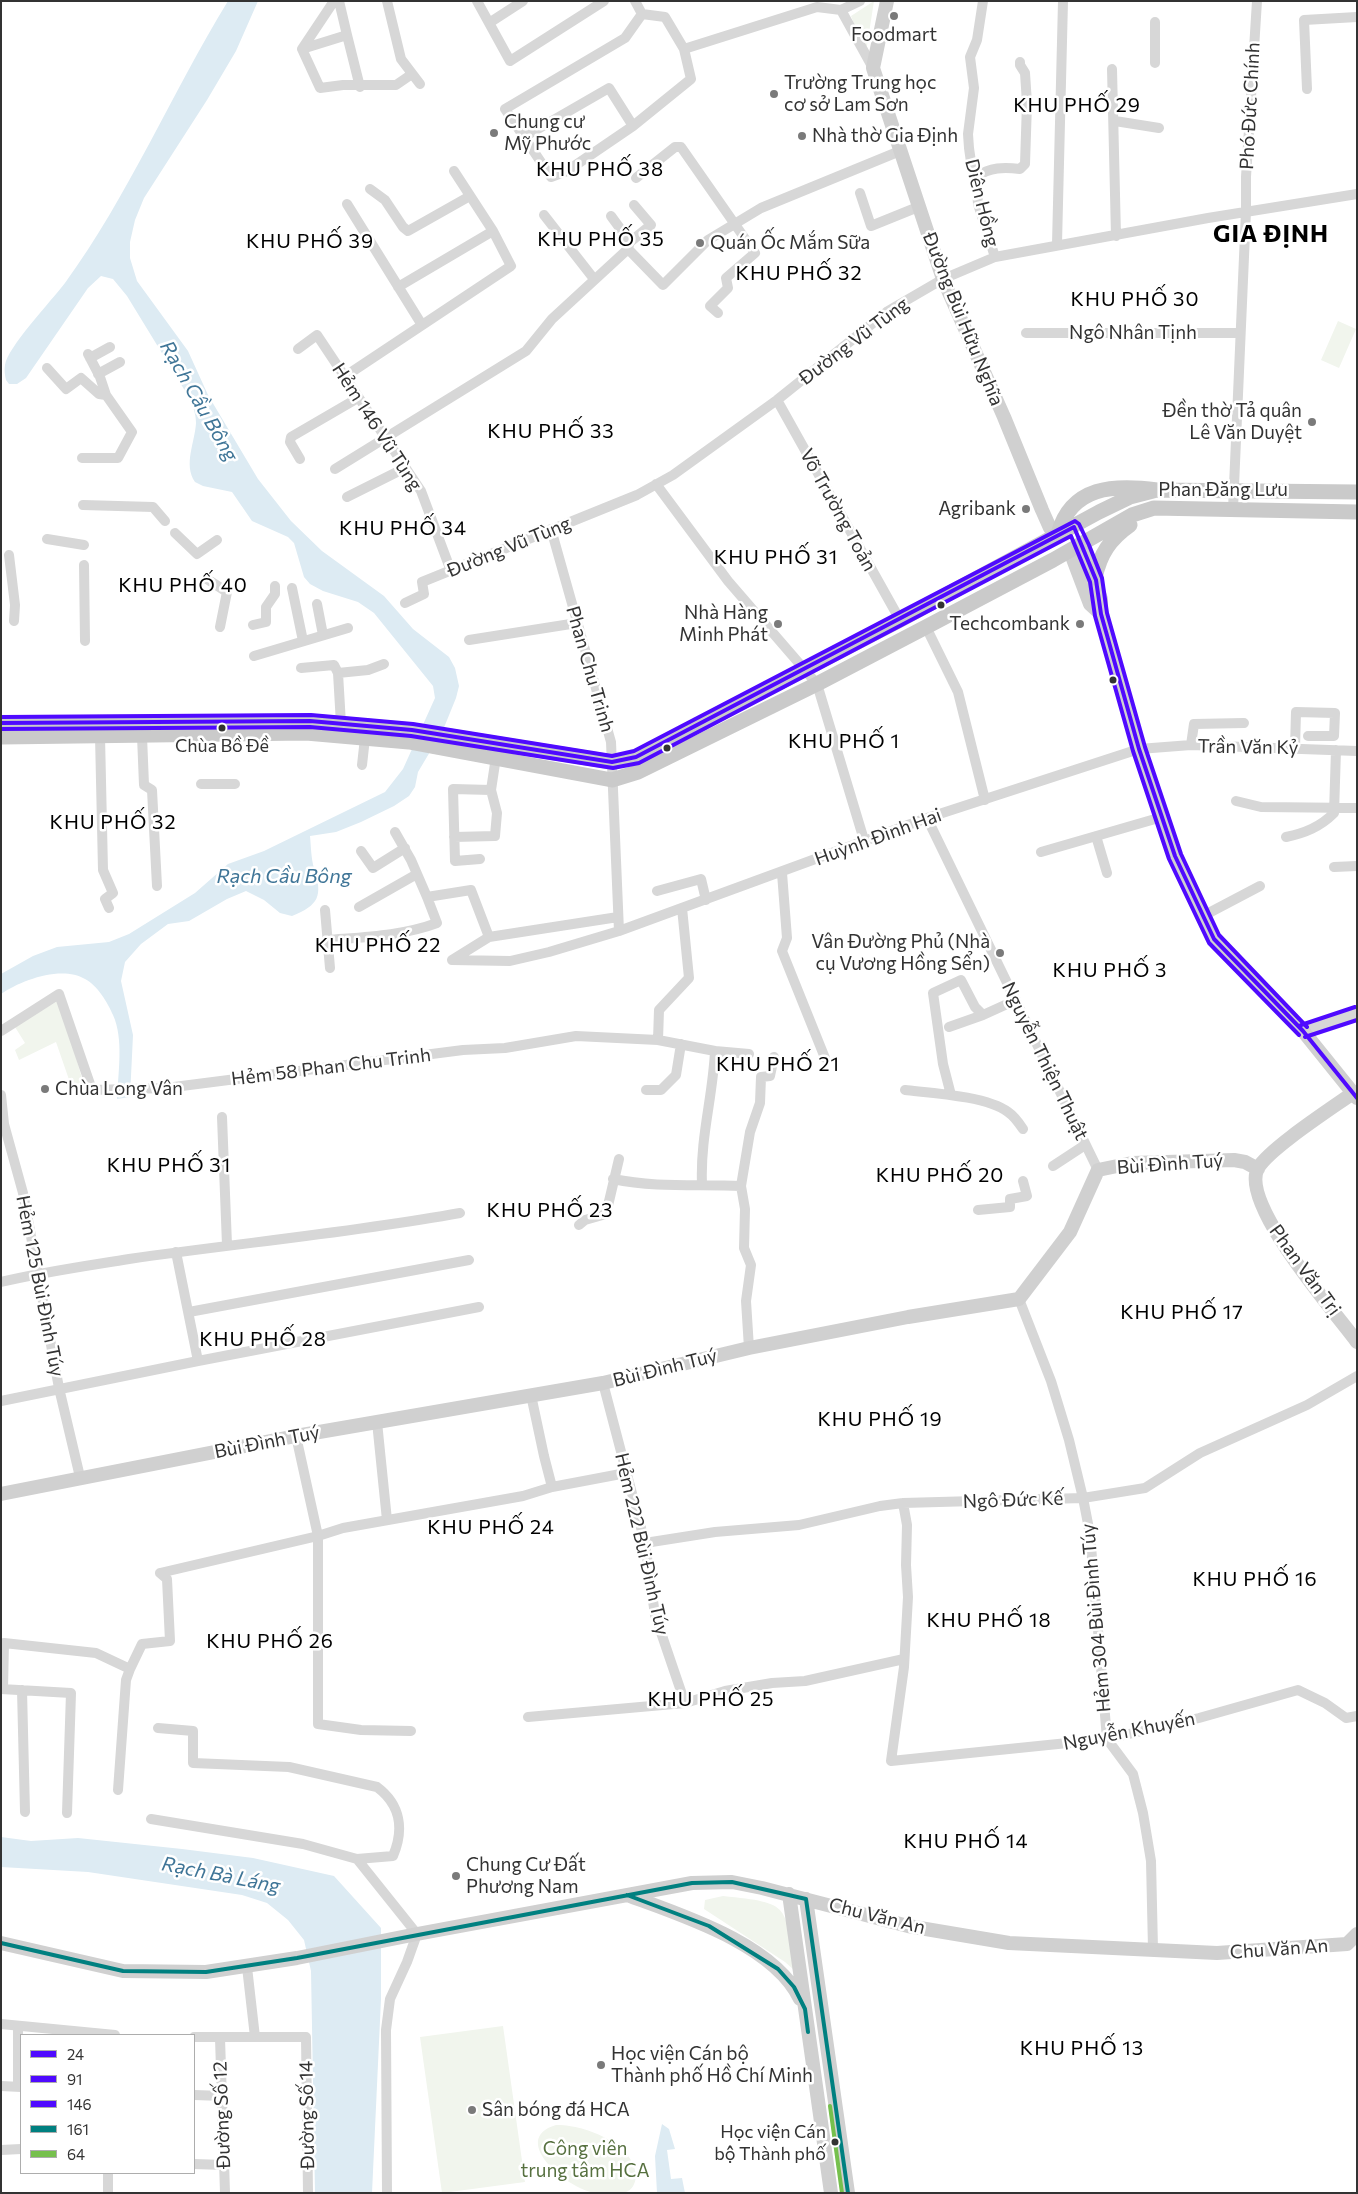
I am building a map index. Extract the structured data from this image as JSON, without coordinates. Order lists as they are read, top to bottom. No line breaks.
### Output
{"streets":{"main road":["Phan Đăng Lưu"],"street":["Phó Đức Chính","Diên Hồng","Đường Bùi Hữu Nghĩa","Ngô Nhân Tịnh","Đường Vũ Tùng","Hẻm 146 Vũ Tùng","Võ Trường Toản","Phan Chu Trinh","Trần Văn Kỷ","Huỳnh Đình Hai","Nguyễn Thiện Thuật","Hẻm 58 Phan Chu Trinh","Bùi Đình Tuý","Phan Văn Trị","Hẻm 125 Bùi Đình Túy","Ngô Đức Kế","Hẻm 222 Bùi Đình Túy","Hẻm 304 Bùi Đình Túy","Nguyễn Khuyến","Chu Văn An","Đường Số 12","Đường Số 14"]},"crossings":[["Phó Đức Chính","Ngô Nhân Tịnh"],["Phó Đức Chính","Đường Vũ Tùng"],["Phó Đức Chính","Phan Đăng Lưu"],["Diên Hồng","Đường Vũ Tùng"],["Đường Bùi Hữu Nghĩa","Đường Vũ Tùng"],["Đường Bùi Hữu Nghĩa","Phan Đăng Lưu"],["Đường Vũ Tùng","Hẻm 146 Vũ Tùng"],["Đường Vũ Tùng","Võ Trường Toản"],["Đường Vũ Tùng","Phan Chu Trinh"],["Phan Đăng Lưu","Phan Chu Trinh"],["Phan Chu Trinh","Huỳnh Đình Hai"],["Trần Văn Kỷ","Huỳnh Đình Hai"],["Huỳnh Đình Hai","Nguyễn Thiện Thuật"],["Nguyễn Thiện Thuật","Bùi Đình Tuý"],["Bùi Đình Tuý","Phan Văn Trị"],["Bùi Đình Tuý","Hẻm 125 Bùi Đình Túy"],["Bùi Đình Tuý","Hẻm 222 Bùi Đình Túy"],["Bùi Đình Tuý","Hẻm 304 Bùi Đình Túy"],["Ngô Đức Kế","Hẻm 222 Bùi Đình Túy"],["Ngô Đức Kế","Hẻm 304 Bùi Đình Túy"],["Hẻm 304 Bùi Đình Túy","Nguyễn Khuyến"]],"districts":["KHU PHỐ 29","KHU PHỐ 38","GIA ĐỊNH","KHU PHỐ 35","KHU PHỐ 39","KHU PHỐ 32","KHU PHỐ 30","KHU PHỐ 33","KHU PHỐ 34","KHU PHỐ 31","KHU PHỐ 40","KHU PHỐ 1","KHU PHỐ 32","KHU PHỐ 22","KHU PHỐ 3","KHU PHỐ 21","KHU PHỐ 31","KHU PHỐ 20","KHU PHỐ 23","KHU PHỐ 17","KHU PHỐ 28","KHU PHỐ 19","KHU PHỐ 24","KHU PHỐ 16","KHU PHỐ 18","KHU PHỐ 26","KHU PHỐ 25","KHU PHỐ 14","KHU PHỐ 13"],"water":["Rạch Cầu Bông","Rạch Bà Láng"],"parks":["Công viên trung tâm HCA"],"places":["Foodmart","Trường Trung học cơ sở Lam Sơn","Chung cư Mỹ Phước","Nhà thờ Gia Định","Quán Ốc Mắm Sữa","Đền thờ Tả quân Lê Văn Duyệt","Agribank","Nhà Hàng Minh Phát","Techcombank","Chùa Bồ Đề","Vân Đường Phủ (Nhà cụ Vương Hồng Sển)","Chùa Long Vân","Chung Cư Đất Phương Nam","Học viện Cán bộ Thành phố Hồ Chí Minh","Sân bóng đá HCA","Học viện Cán bộ Thành phố"],"lines":["transit line 146","transit line 24","transit line 91","transit line 161","transit line 64"],"legend":["24","91","146","161","64"]}
